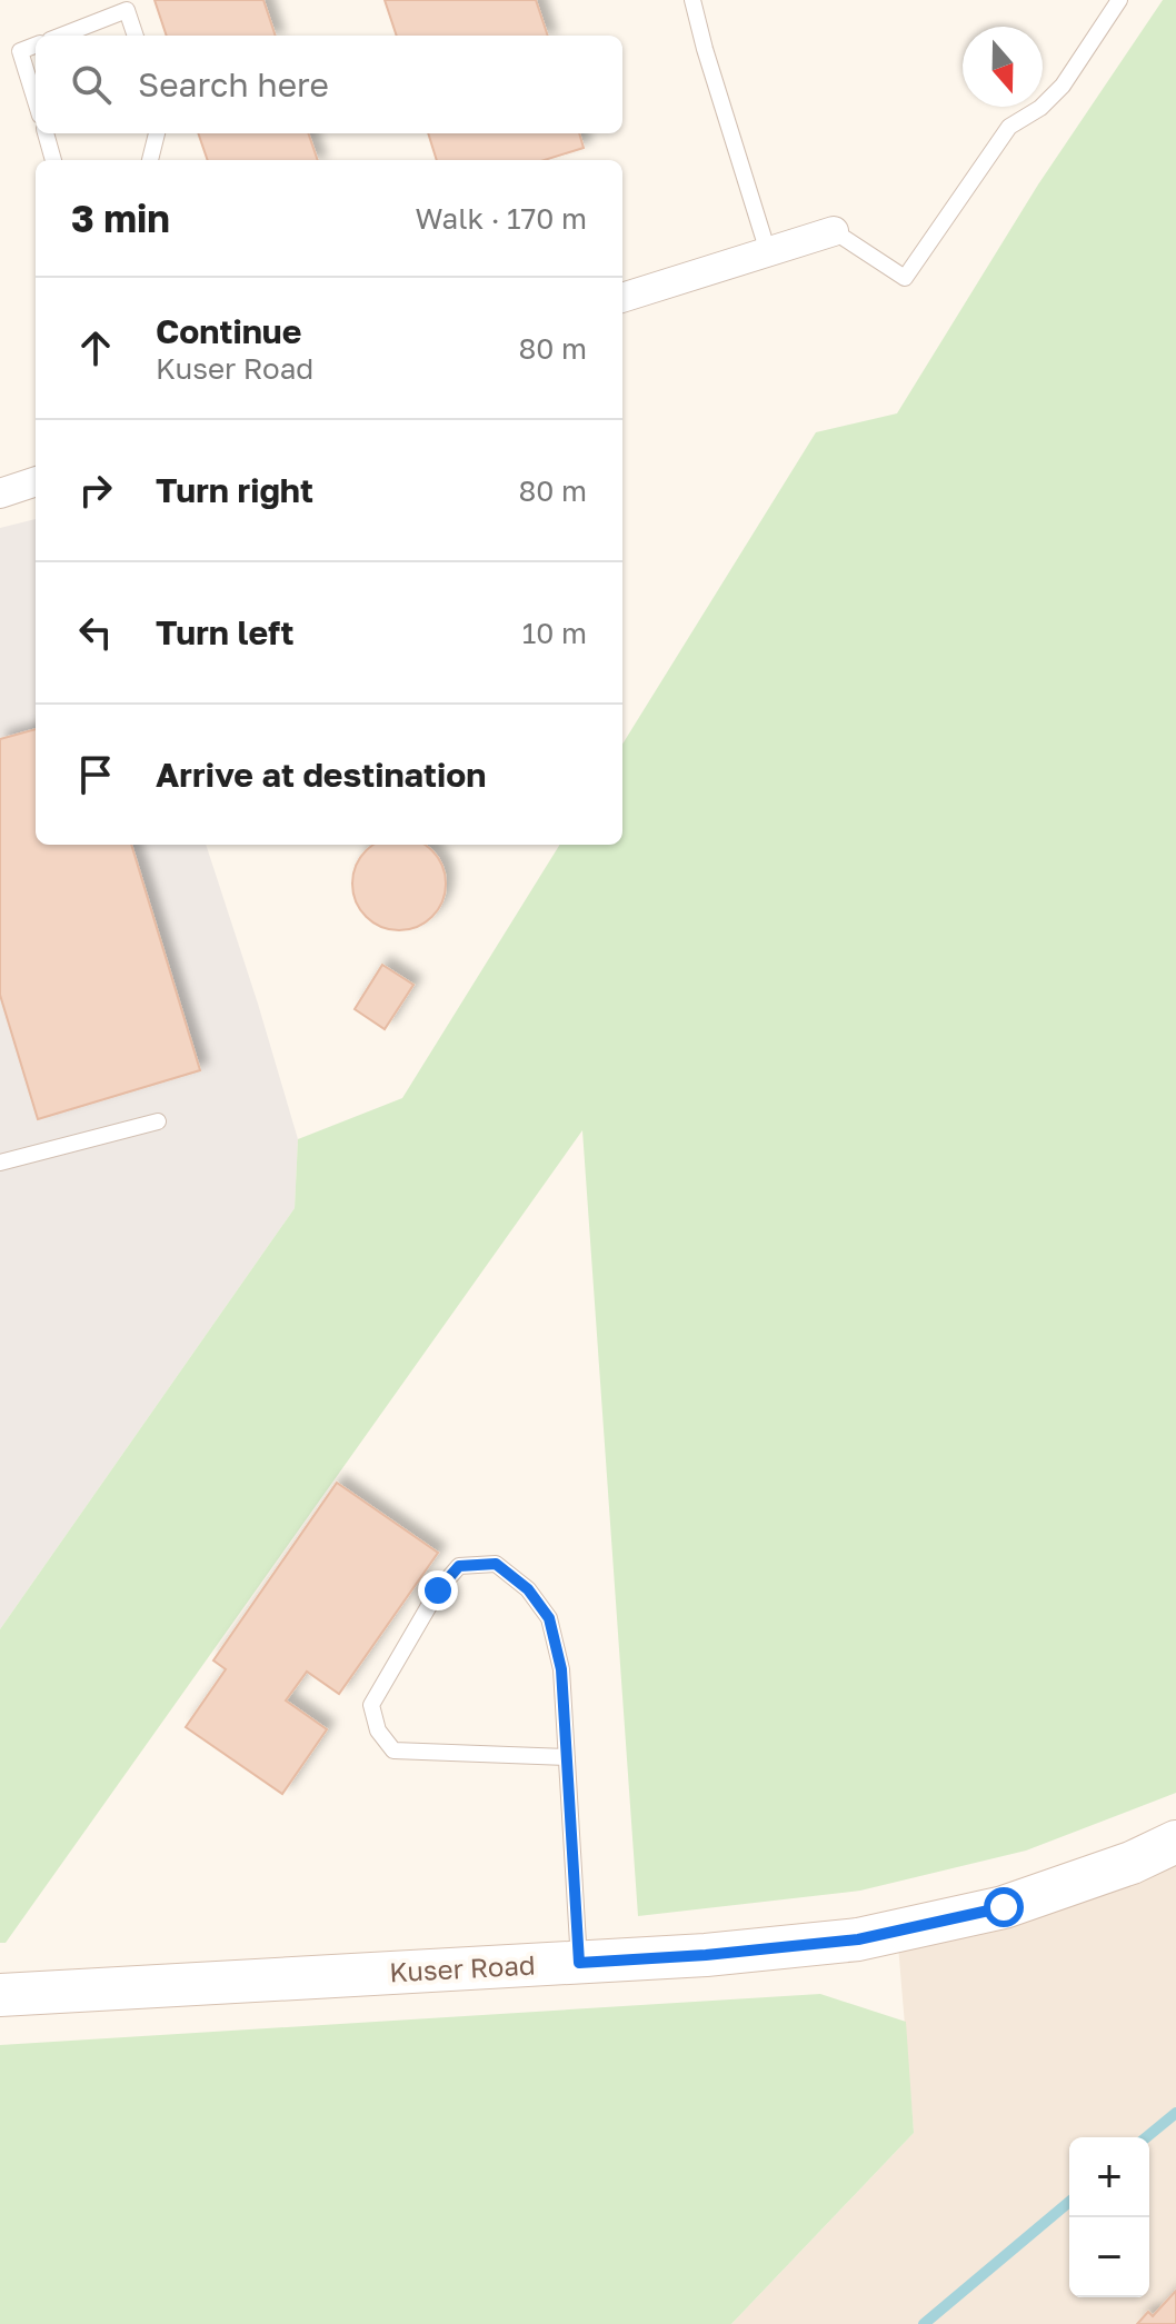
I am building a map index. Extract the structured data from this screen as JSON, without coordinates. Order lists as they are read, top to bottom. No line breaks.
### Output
{"streets":{"street":["Kuser Road"]},"north":"bottom","page":{"search":"Search here","heading":["3 min","Walk · 170 m"],"list":[["Continue","Kuser Road","80 m"],["Turn right","80 m"],["Turn left","10 m"],"Arrive at destination"],"map_buttons":["+","−"]}}
